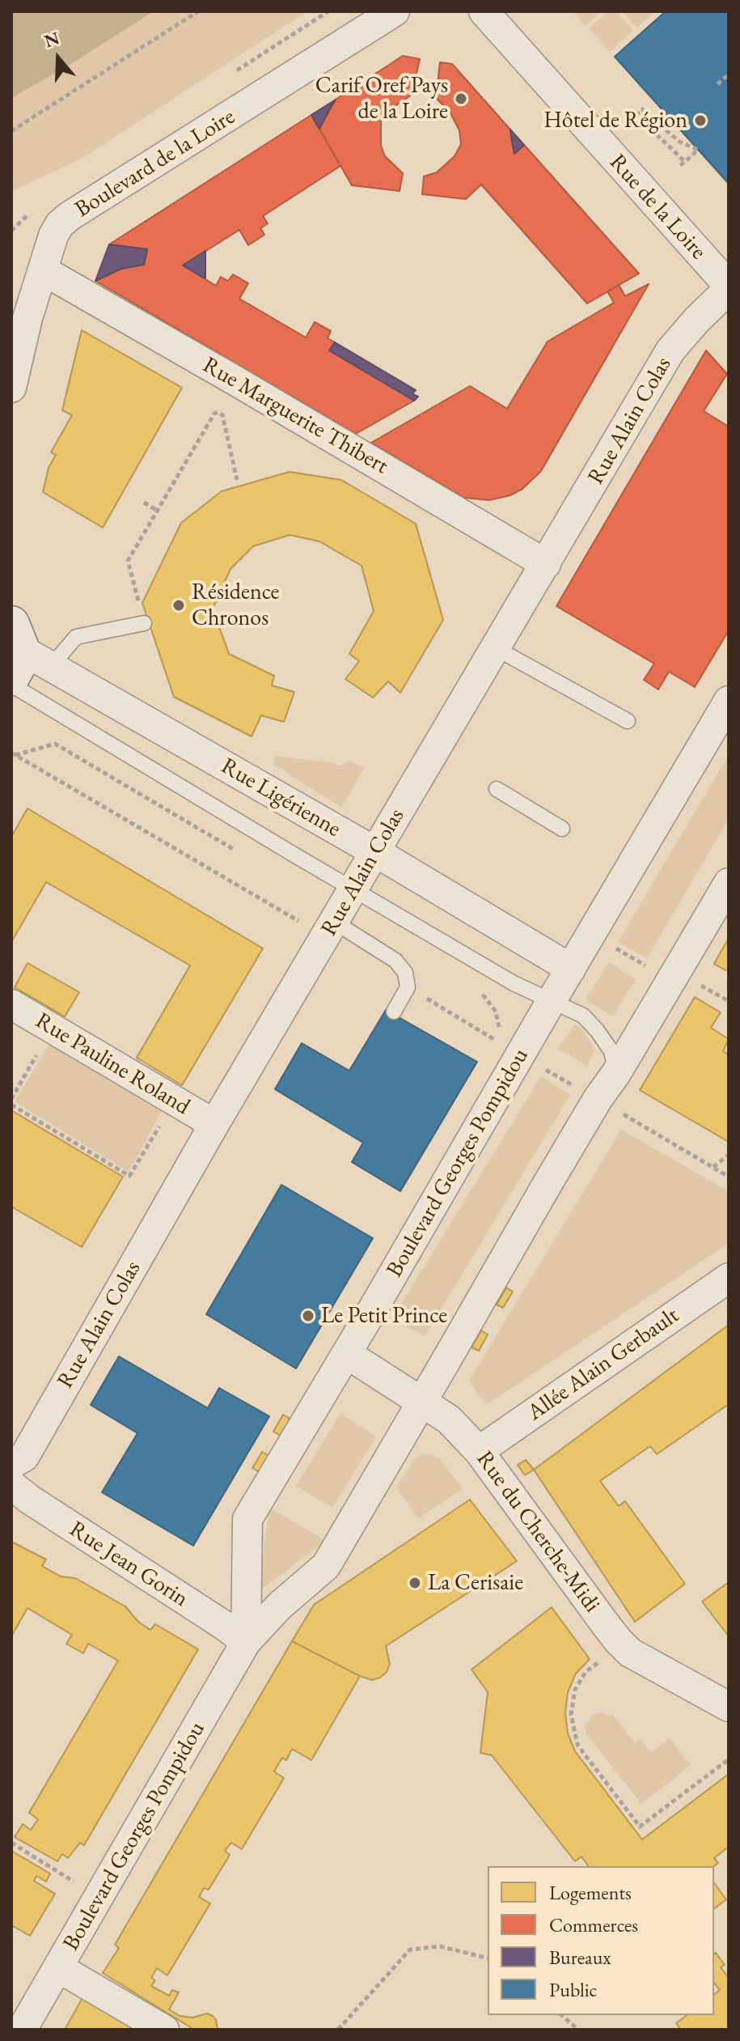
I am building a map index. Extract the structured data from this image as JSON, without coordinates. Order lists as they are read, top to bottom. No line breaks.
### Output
{"streets":{"street":["Boulevard de la Loire","Rue de la Loire","Rue Marguerite Thibert","Rue Alain Colas","Rue Ligérienne","Rue Pauline Roland","Boulevard Georges Pompidou","Allée Alain Gerbault","Rue du Cherche-Midi","Rue Jean Gorin"]},"crossings":[["Boulevard de la Loire","Rue Marguerite Thibert"],["Rue de la Loire","Rue Alain Colas"],["Rue Marguerite Thibert","Rue Alain Colas"],["Rue Alain Colas","Rue Ligérienne"],["Rue Alain Colas","Rue Pauline Roland"],["Rue Ligérienne","Boulevard Georges Pompidou"],["Boulevard Georges Pompidou","Rue du Cherche-Midi"],["Boulevard Georges Pompidou","Rue Jean Gorin"],["Allée Alain Gerbault","Rue du Cherche-Midi"]],"places":["Carif Oref Pays de la Loire","Hôtel de Région","Résidence Chronos","Le Petit Prince","La Cerisaie"],"legend":["Logements","Commerces","Bureaux","Public"],"north":"top"}
